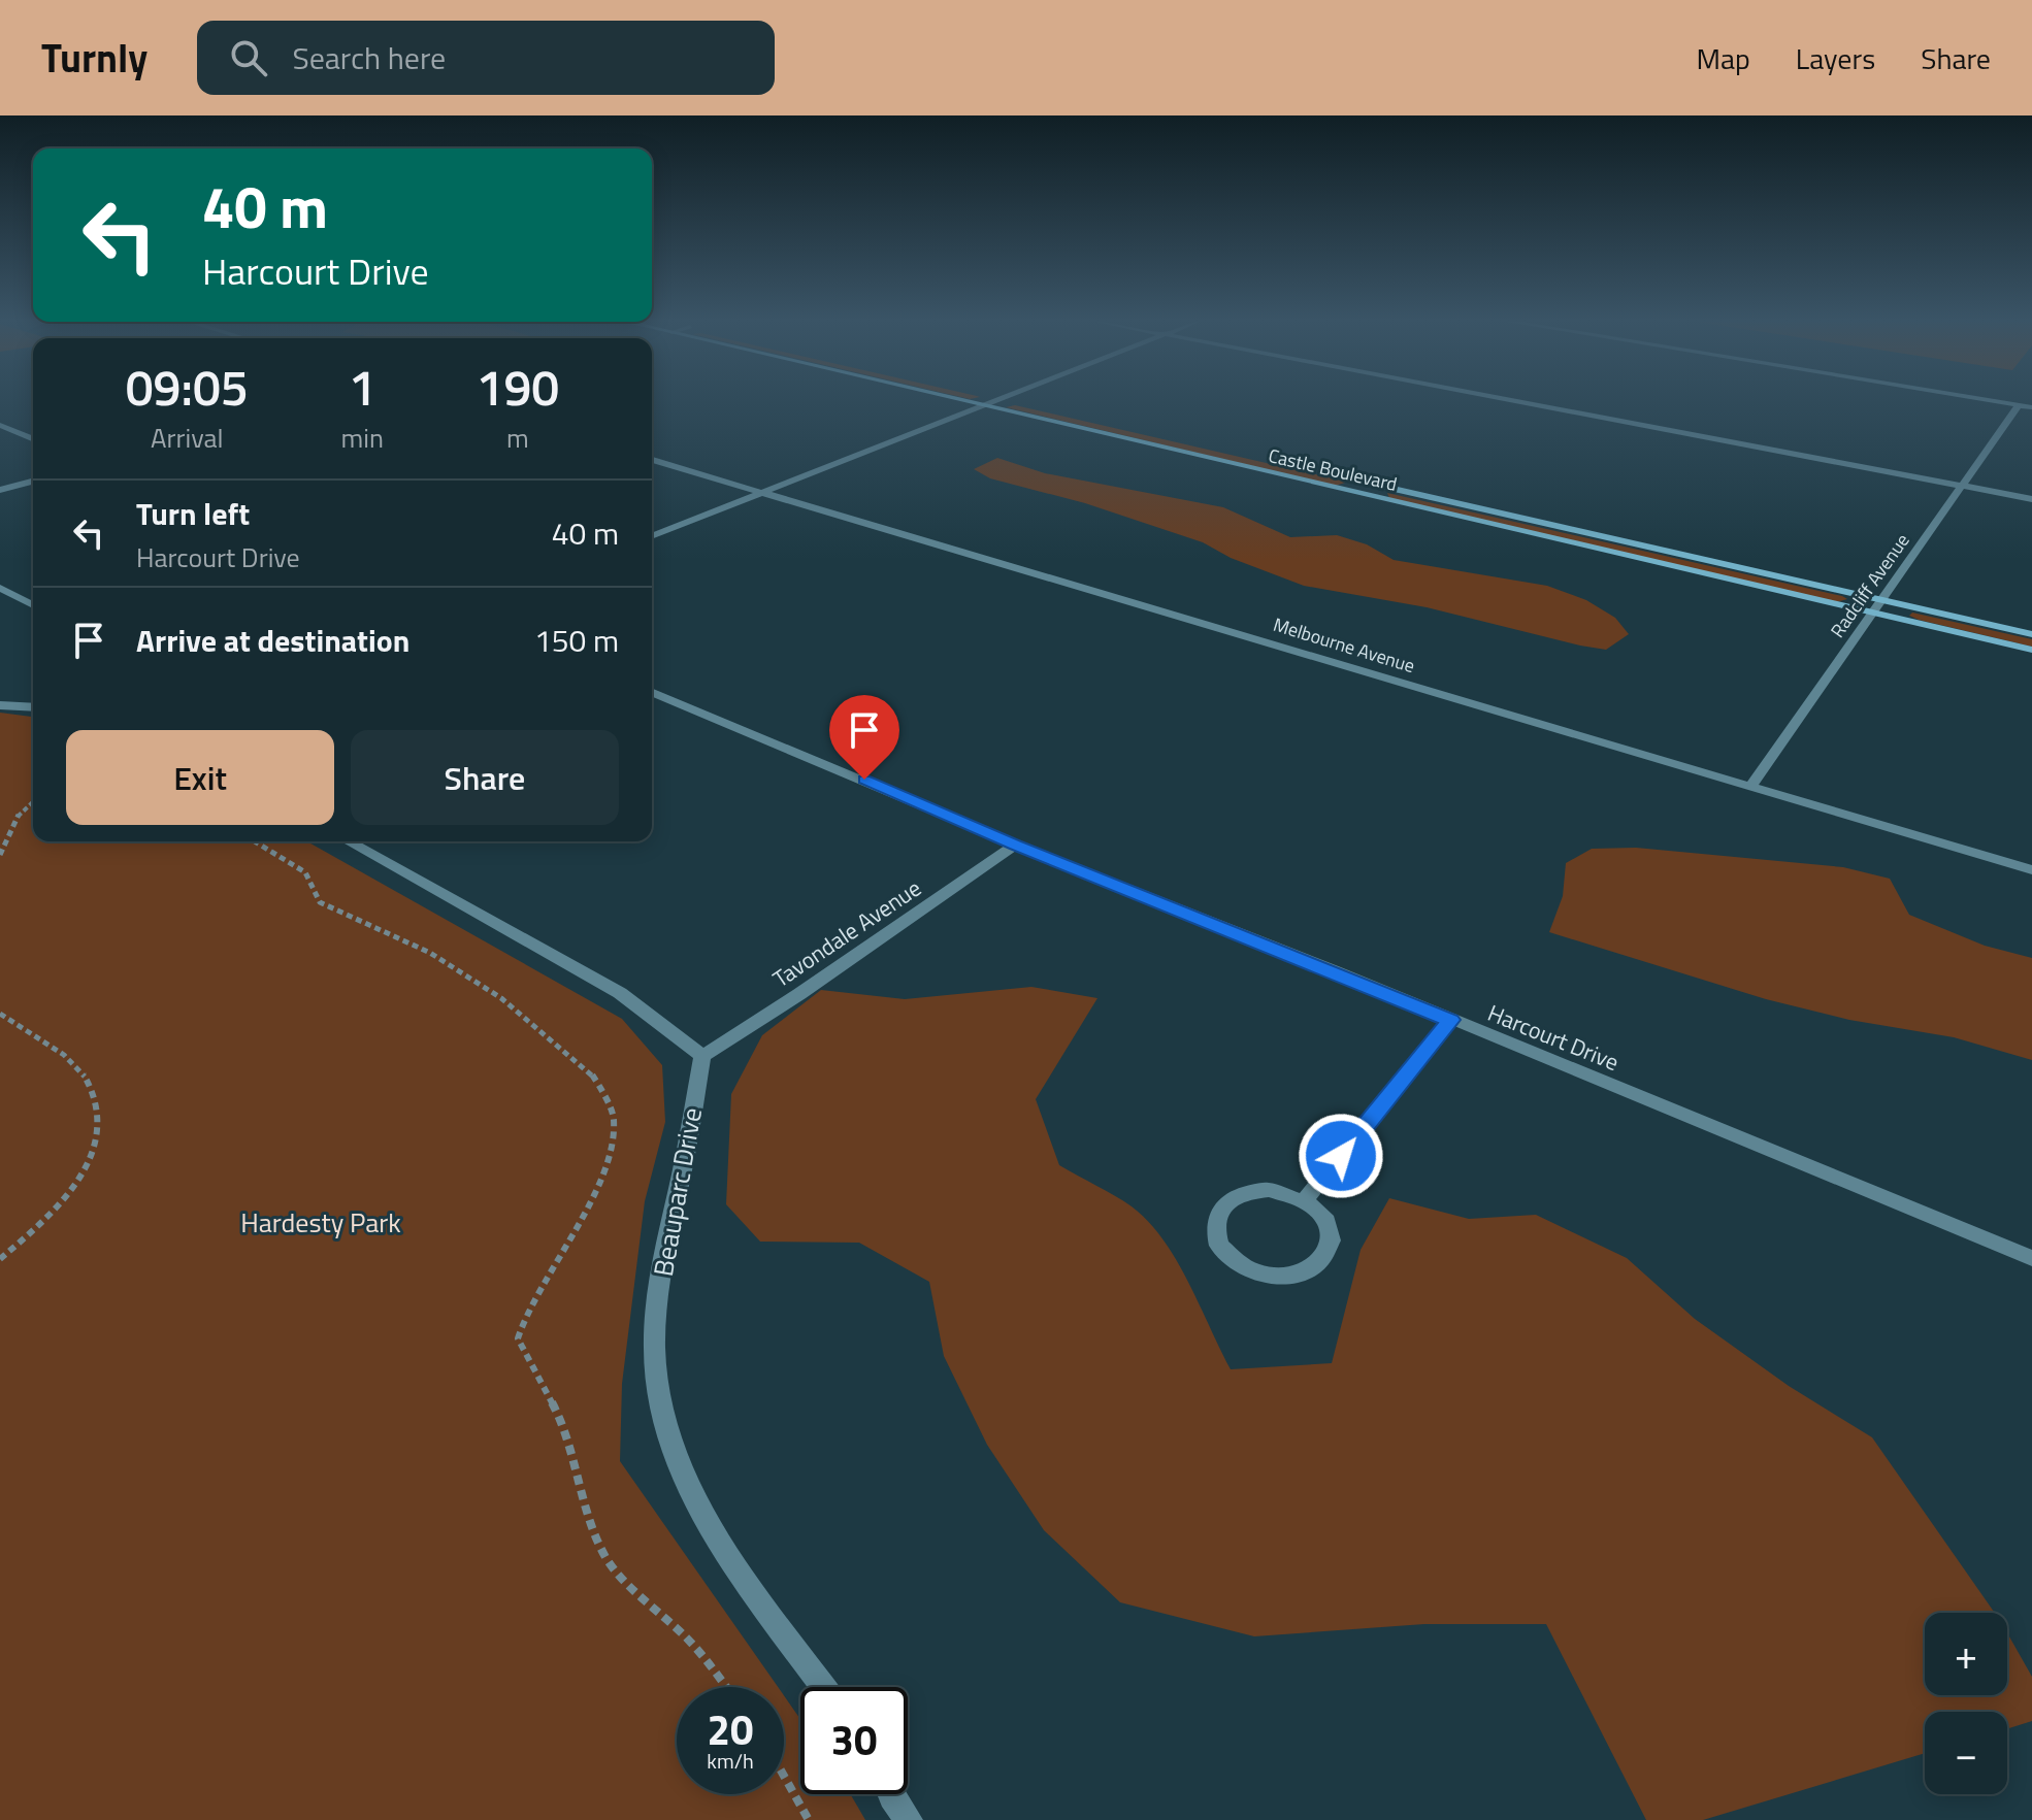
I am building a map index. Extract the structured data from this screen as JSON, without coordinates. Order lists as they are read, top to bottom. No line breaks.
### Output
{"streets":{"street":["Castle Boulevard","Radcliff Avenue","Melbourne Avenue","Tavondale Avenue","Harcourt Drive","Beauparc Drive"]},"crossings":[["Castle Boulevard","Radcliff Avenue"],["Radcliff Avenue","Melbourne Avenue"],["Tavondale Avenue","Harcourt Drive"],["Tavondale Avenue","Beauparc Drive"]],"parks":["Hardesty Park"],"page":{"header":"Turnly","search":"Search here","nav":["Map","Layers","Share"],"turn":["40 m","Harcourt Drive"],"eta":["09:05","Arrival","1","min","190","m"],"list":[{"name":"Turn left","note":"Harcourt Drive","value":"40 m"},{"name":"Arrive at destination","value":"150 m"}],"buttons":["Exit","Share"],"map_buttons":["+","−"],"speed":"20 km/h","limit":"30"}}
